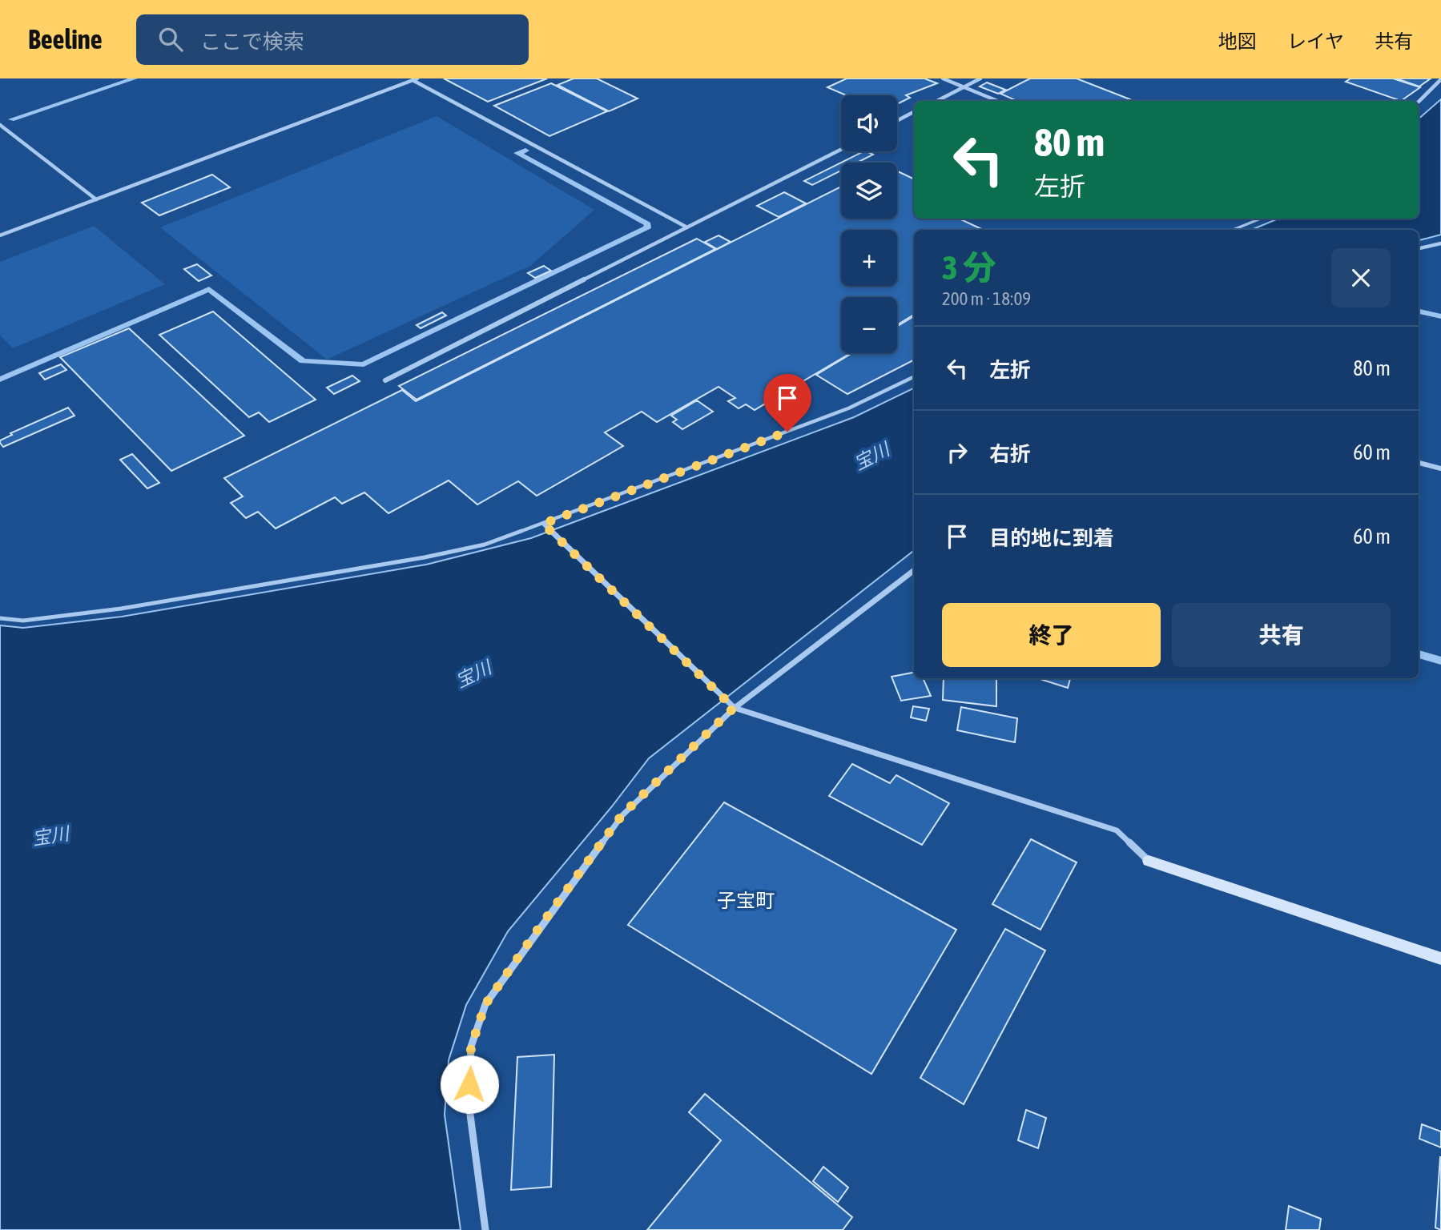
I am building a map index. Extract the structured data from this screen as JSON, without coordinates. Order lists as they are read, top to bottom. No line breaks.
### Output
{"districts":["子宝町"],"water":["宝川"],"page":{"header":"Beeline","search":"ここで検索","nav":["地図","レイヤ","共有"],"map_buttons":["+","−"],"turn":["80 m","左折"],"heading":["3 分","200 m · 18:09"],"list":[{"name":"左折","value":"80 m"},{"name":"右折","value":"60 m"},{"name":"目的地に到着","value":"60 m"}],"buttons":["終了","共有"]}}
